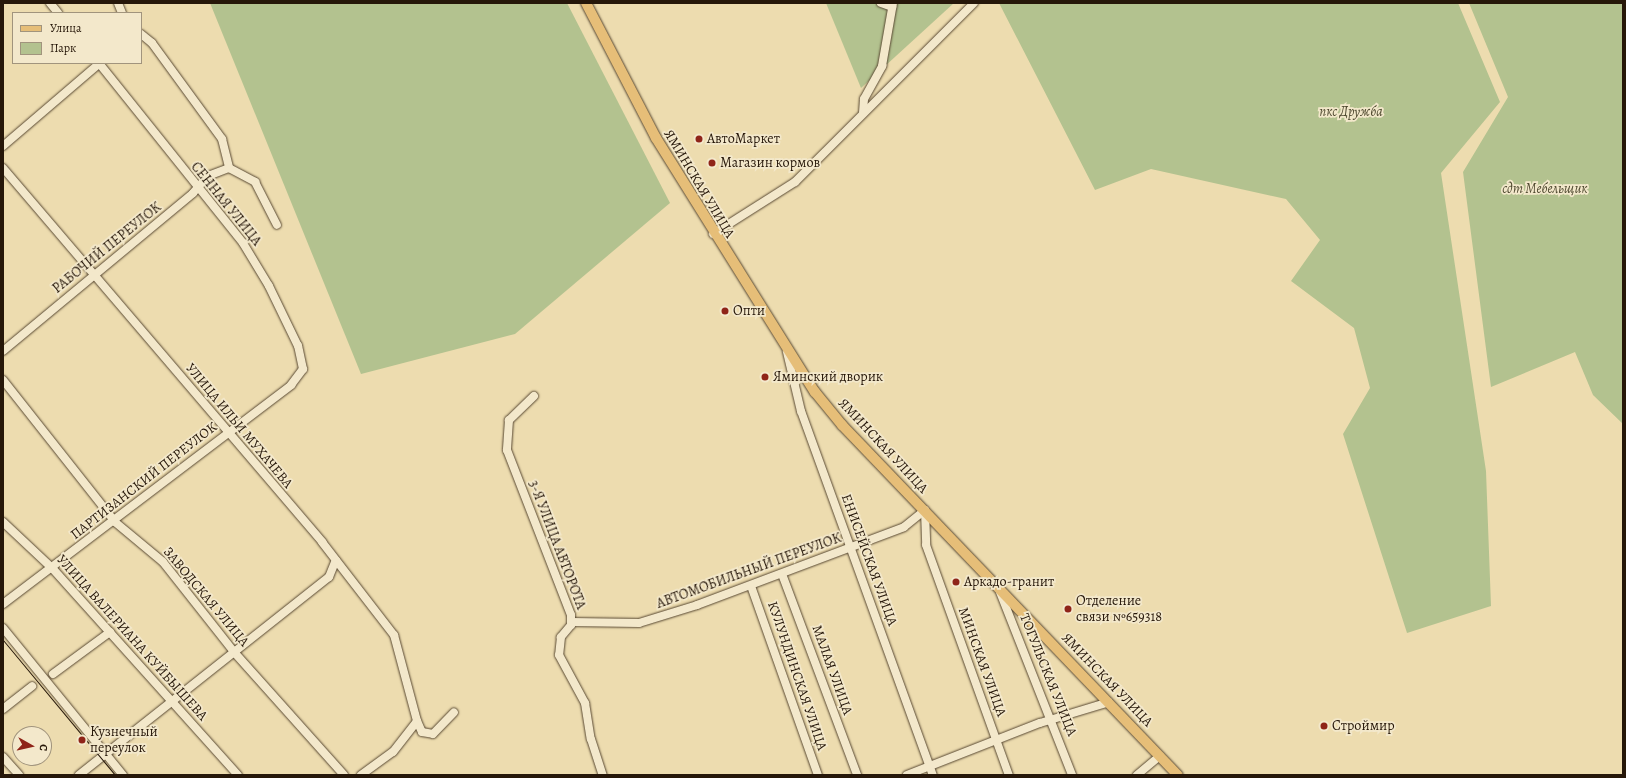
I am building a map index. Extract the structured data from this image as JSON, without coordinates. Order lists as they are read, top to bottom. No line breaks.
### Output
{"streets":{"main road":["ЯМИНСКАЯ УЛИЦА"],"street":["СЕННАЯ УЛИЦА","РАБОЧИЙ ПЕРЕУЛОК","УЛИЦА ИЛЬИ МУХАЧЕВА","ПАРТИЗАНСКИЙ ПЕРЕУЛОК","3-Я УЛИЦА АВТОРОТА","ЕНИСЕЙСКАЯ УЛИЦА","АВТОМОБИЛЬНЫЙ ПЕРЕУЛОК","ЗАВОДСКАЯ УЛИЦА","УЛИЦА ВАЛЕРИАНА КУЙБЫШЕВА","МИНСКАЯ УЛИЦА","МАЛАЯ УЛИЦА","ТОГУЛЬСКАЯ УЛИЦА","КУЛУНДИНСКАЯ УЛИЦА"]},"crossings":[["ЯМИНСКАЯ УЛИЦА","ЕНИСЕЙСКАЯ УЛИЦА"],["ЯМИНСКАЯ УЛИЦА","АВТОМОБИЛЬНЫЙ ПЕРЕУЛОК"],["ЯМИНСКАЯ УЛИЦА","МИНСКАЯ УЛИЦА"],["ЯМИНСКАЯ УЛИЦА","ТОГУЛЬСКАЯ УЛИЦА"],["СЕННАЯ УЛИЦА","РАБОЧИЙ ПЕРЕУЛОК"],["СЕННАЯ УЛИЦА","ПАРТИЗАНСКИЙ ПЕРЕУЛОК"],["РАБОЧИЙ ПЕРЕУЛОК","УЛИЦА ИЛЬИ МУХАЧЕВА"],["УЛИЦА ИЛЬИ МУХАЧЕВА","ПАРТИЗАНСКИЙ ПЕРЕУЛОК"],["ПАРТИЗАНСКИЙ ПЕРЕУЛОК","ЗАВОДСКАЯ УЛИЦА"],["ПАРТИЗАНСКИЙ ПЕРЕУЛОК","УЛИЦА ВАЛЕРИАНА КУЙБЫШЕВА"],["3-Я УЛИЦА АВТОРОТА","АВТОМОБИЛЬНЫЙ ПЕРЕУЛОК"],["ЕНИСЕЙСКАЯ УЛИЦА","АВТОМОБИЛЬНЫЙ ПЕРЕУЛОК"],["АВТОМОБИЛЬНЫЙ ПЕРЕУЛОК","МИНСКАЯ УЛИЦА"],["АВТОМОБИЛЬНЫЙ ПЕРЕУЛОК","МАЛАЯ УЛИЦА"],["АВТОМОБИЛЬНЫЙ ПЕРЕУЛОК","КУЛУНДИНСКАЯ УЛИЦА"]],"parks":["пкс Дружба","сдт Мебельщик"],"places":["АвтоМаркет","Магазин кормов","Опти","Яминский дворик","Аркадо-гранит","Отделение связи №659318","Строймир","Кузнечный переулок"],"legend":["Улица","Парк"],"north":"right"}
